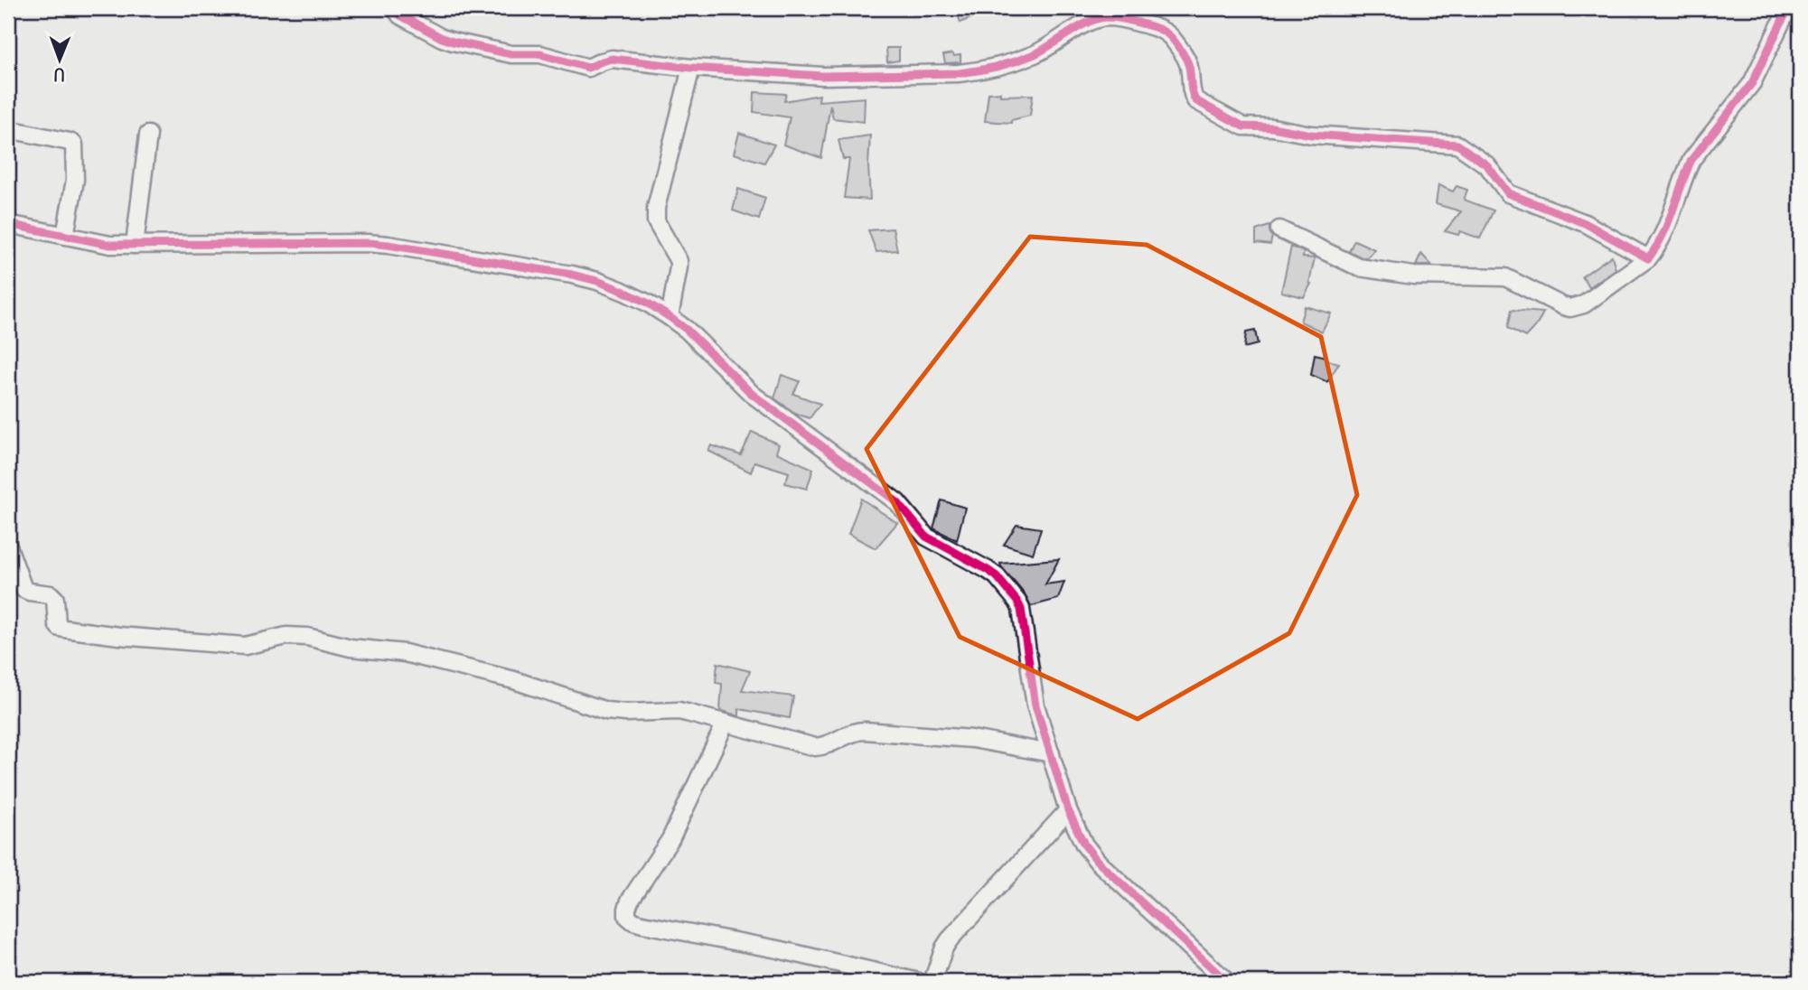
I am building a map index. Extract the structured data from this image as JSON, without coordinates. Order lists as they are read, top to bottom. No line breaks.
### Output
{"north":"bottom"}
